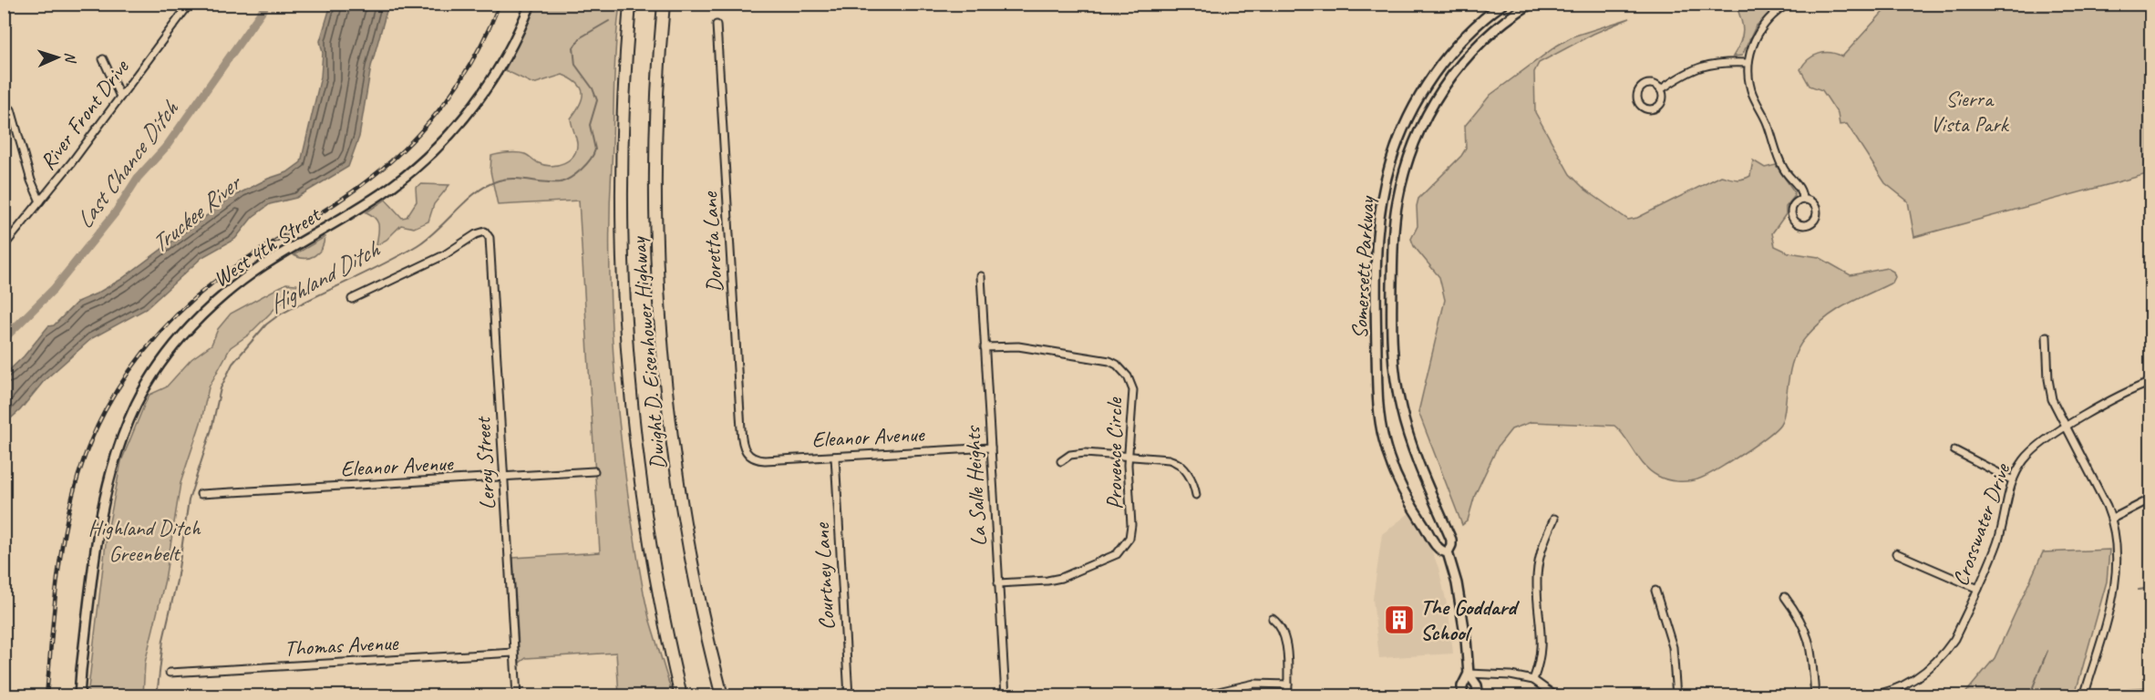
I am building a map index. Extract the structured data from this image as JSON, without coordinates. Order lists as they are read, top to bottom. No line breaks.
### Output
{"streets":{"highway":["Dwight D. Eisenhower Highway"],"main road":["West 4th Street","Somersett Parkway"],"street":["River Front Drive","Doretta Lane","Eleanor Avenue","Provence Circle","Leroy Street","La Salle Heights","Crosswater Drive","Courtney Lane","Thomas Avenue"]},"crossings":[["Doretta Lane","Eleanor Avenue"],["Eleanor Avenue","Leroy Street"],["Eleanor Avenue","La Salle Heights"],["Eleanor Avenue","Courtney Lane"],["Provence Circle","La Salle Heights"],["Leroy Street","Thomas Avenue"]],"water":["Last Chance Ditch","Truckee River","Highland Ditch"],"parks":["Sierra Vista Park","Highland Ditch Greenbelt"],"places":{"building":["The Goddard School"]},"north":"right"}
